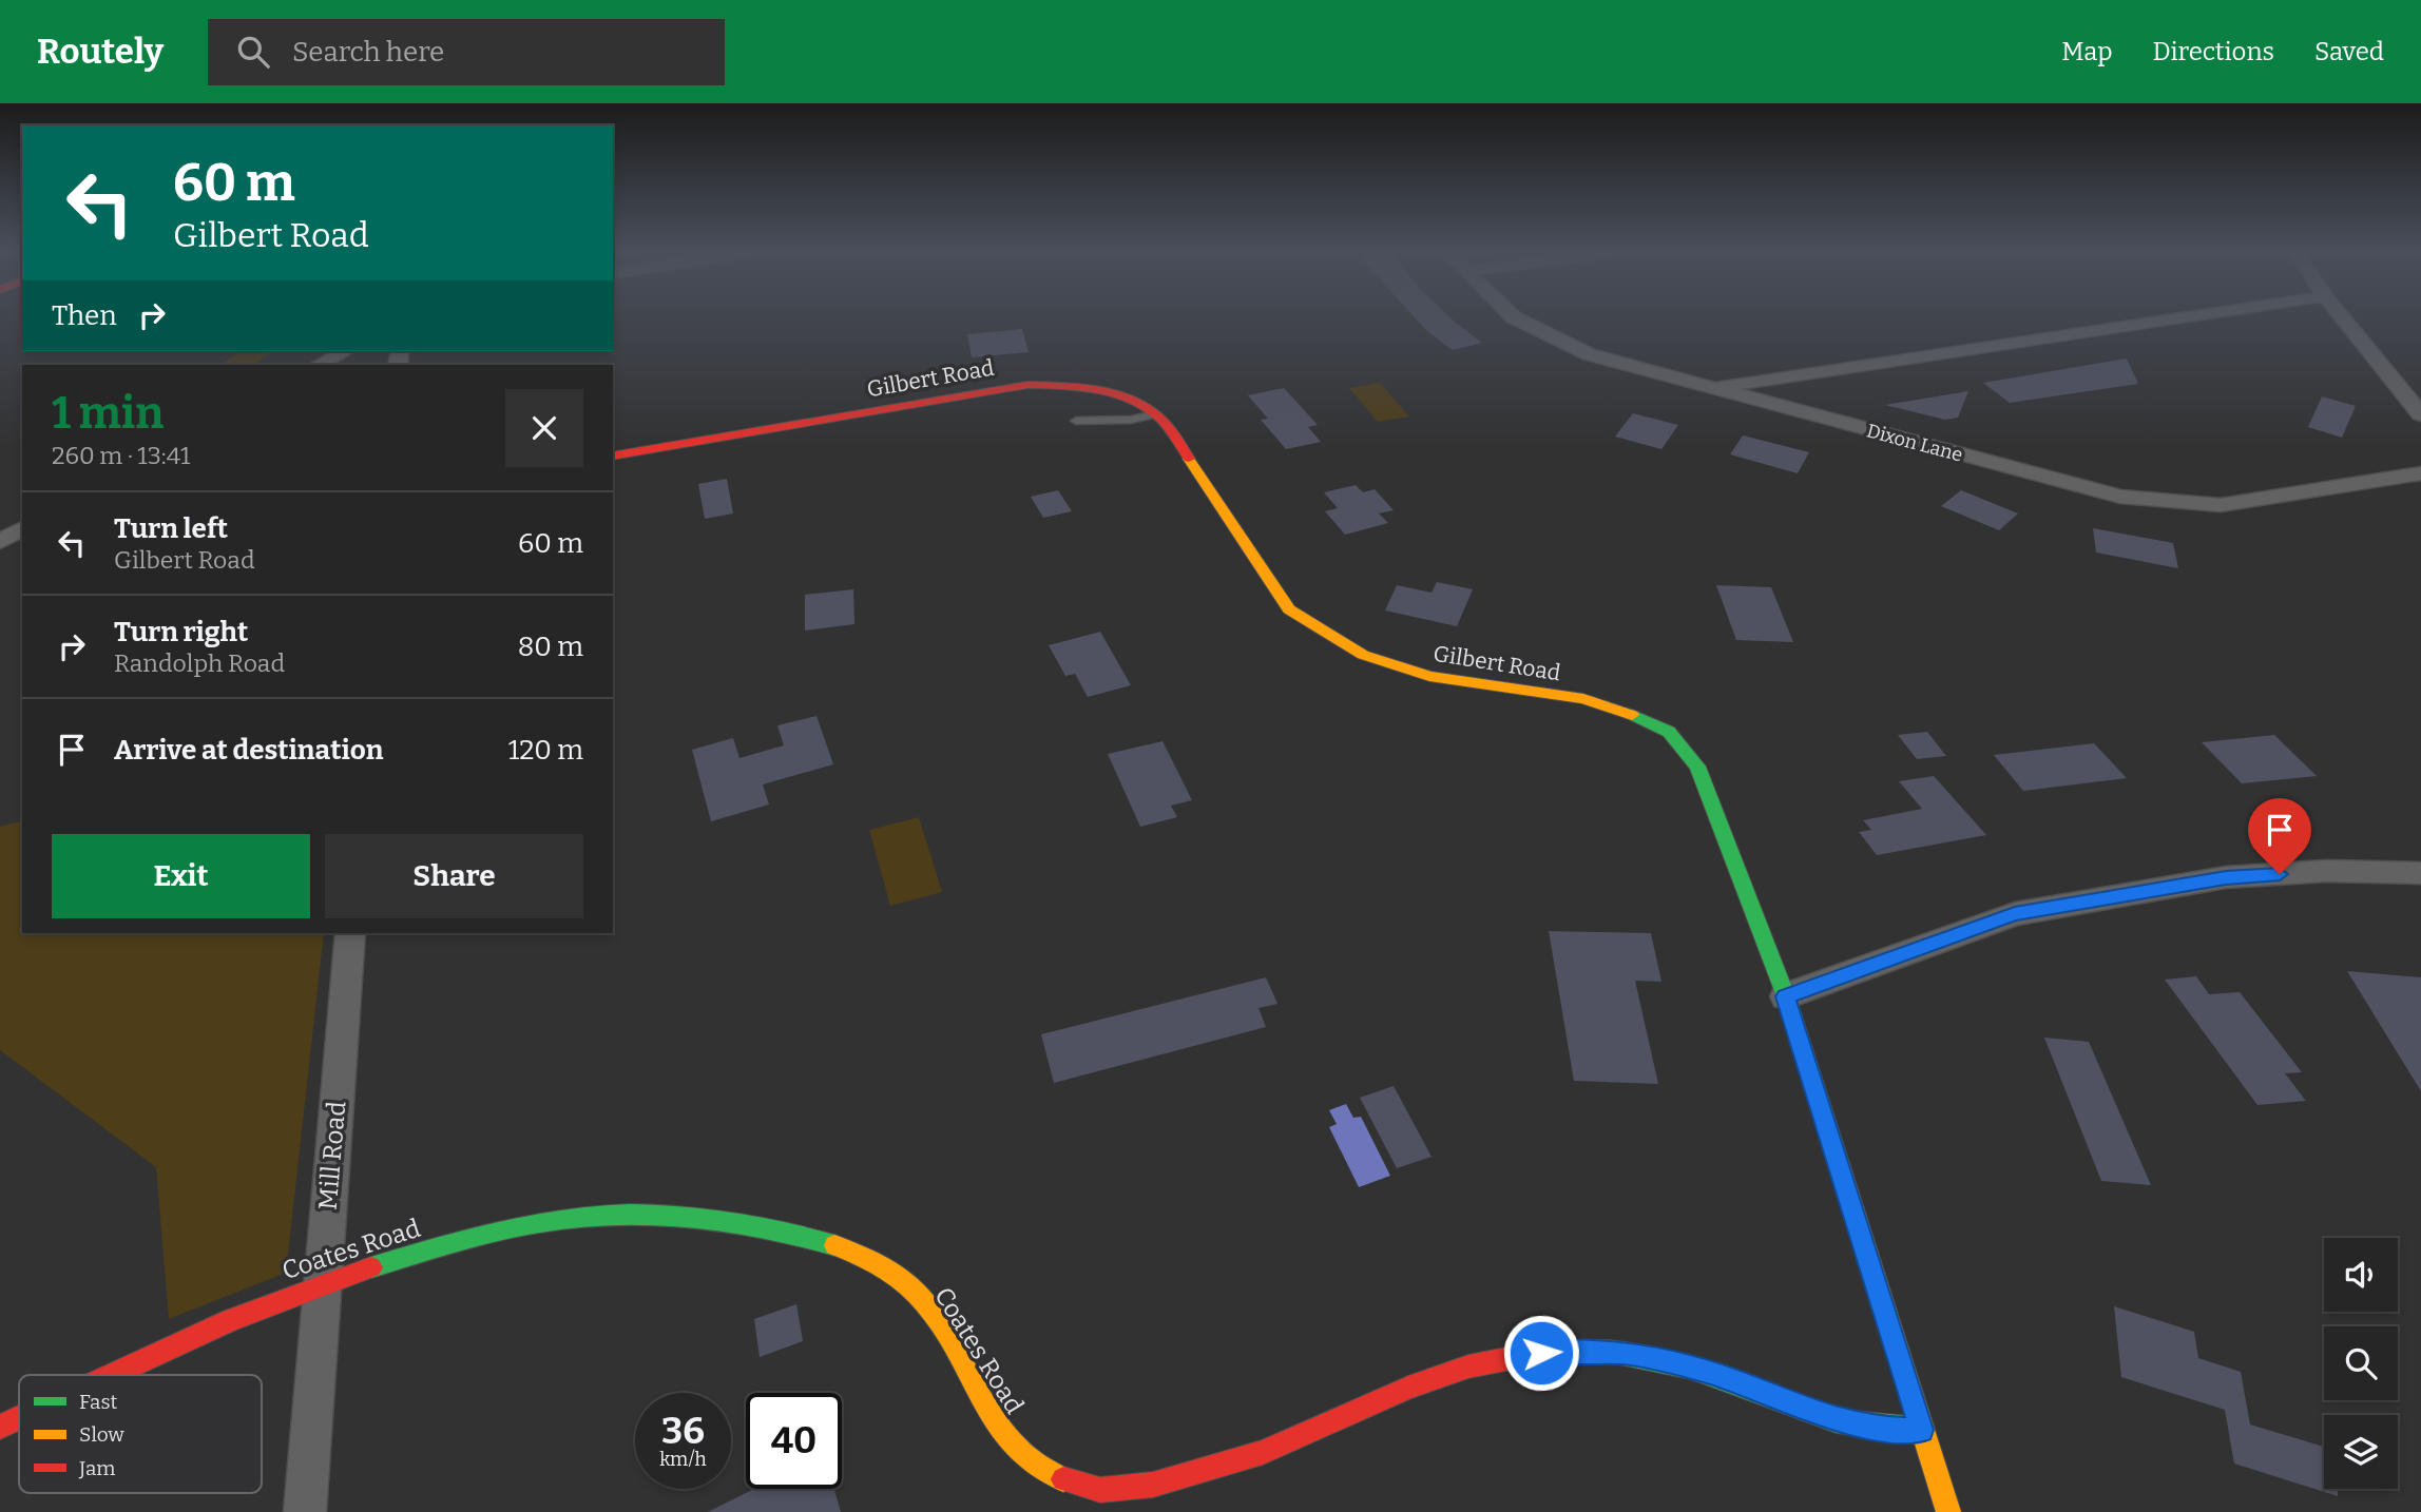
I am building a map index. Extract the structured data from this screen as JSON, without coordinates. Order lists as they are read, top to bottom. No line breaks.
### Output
{"streets":{"street":["Gilbert Road","Dixon Lane","Mill Road","Coates Road"]},"crossings":[["Gilbert Road","Coates Road"],["Mill Road","Coates Road"]],"legend":["Fast","Slow","Jam"],"page":{"header":"Routely","search":"Search here","nav":["Map","Directions","Saved"],"turn":["60 m","Gilbert Road"],"then":"Then","heading":["1 min","260 m · 13:41"],"list":[{"name":"Turn left","note":"Gilbert Road","value":"60 m"},{"name":"Turn right","note":"Randolph Road","value":"80 m"},{"name":"Arrive at destination","value":"120 m"}],"buttons":["Exit","Share"],"speed":"36 km/h","limit":"40"}}
